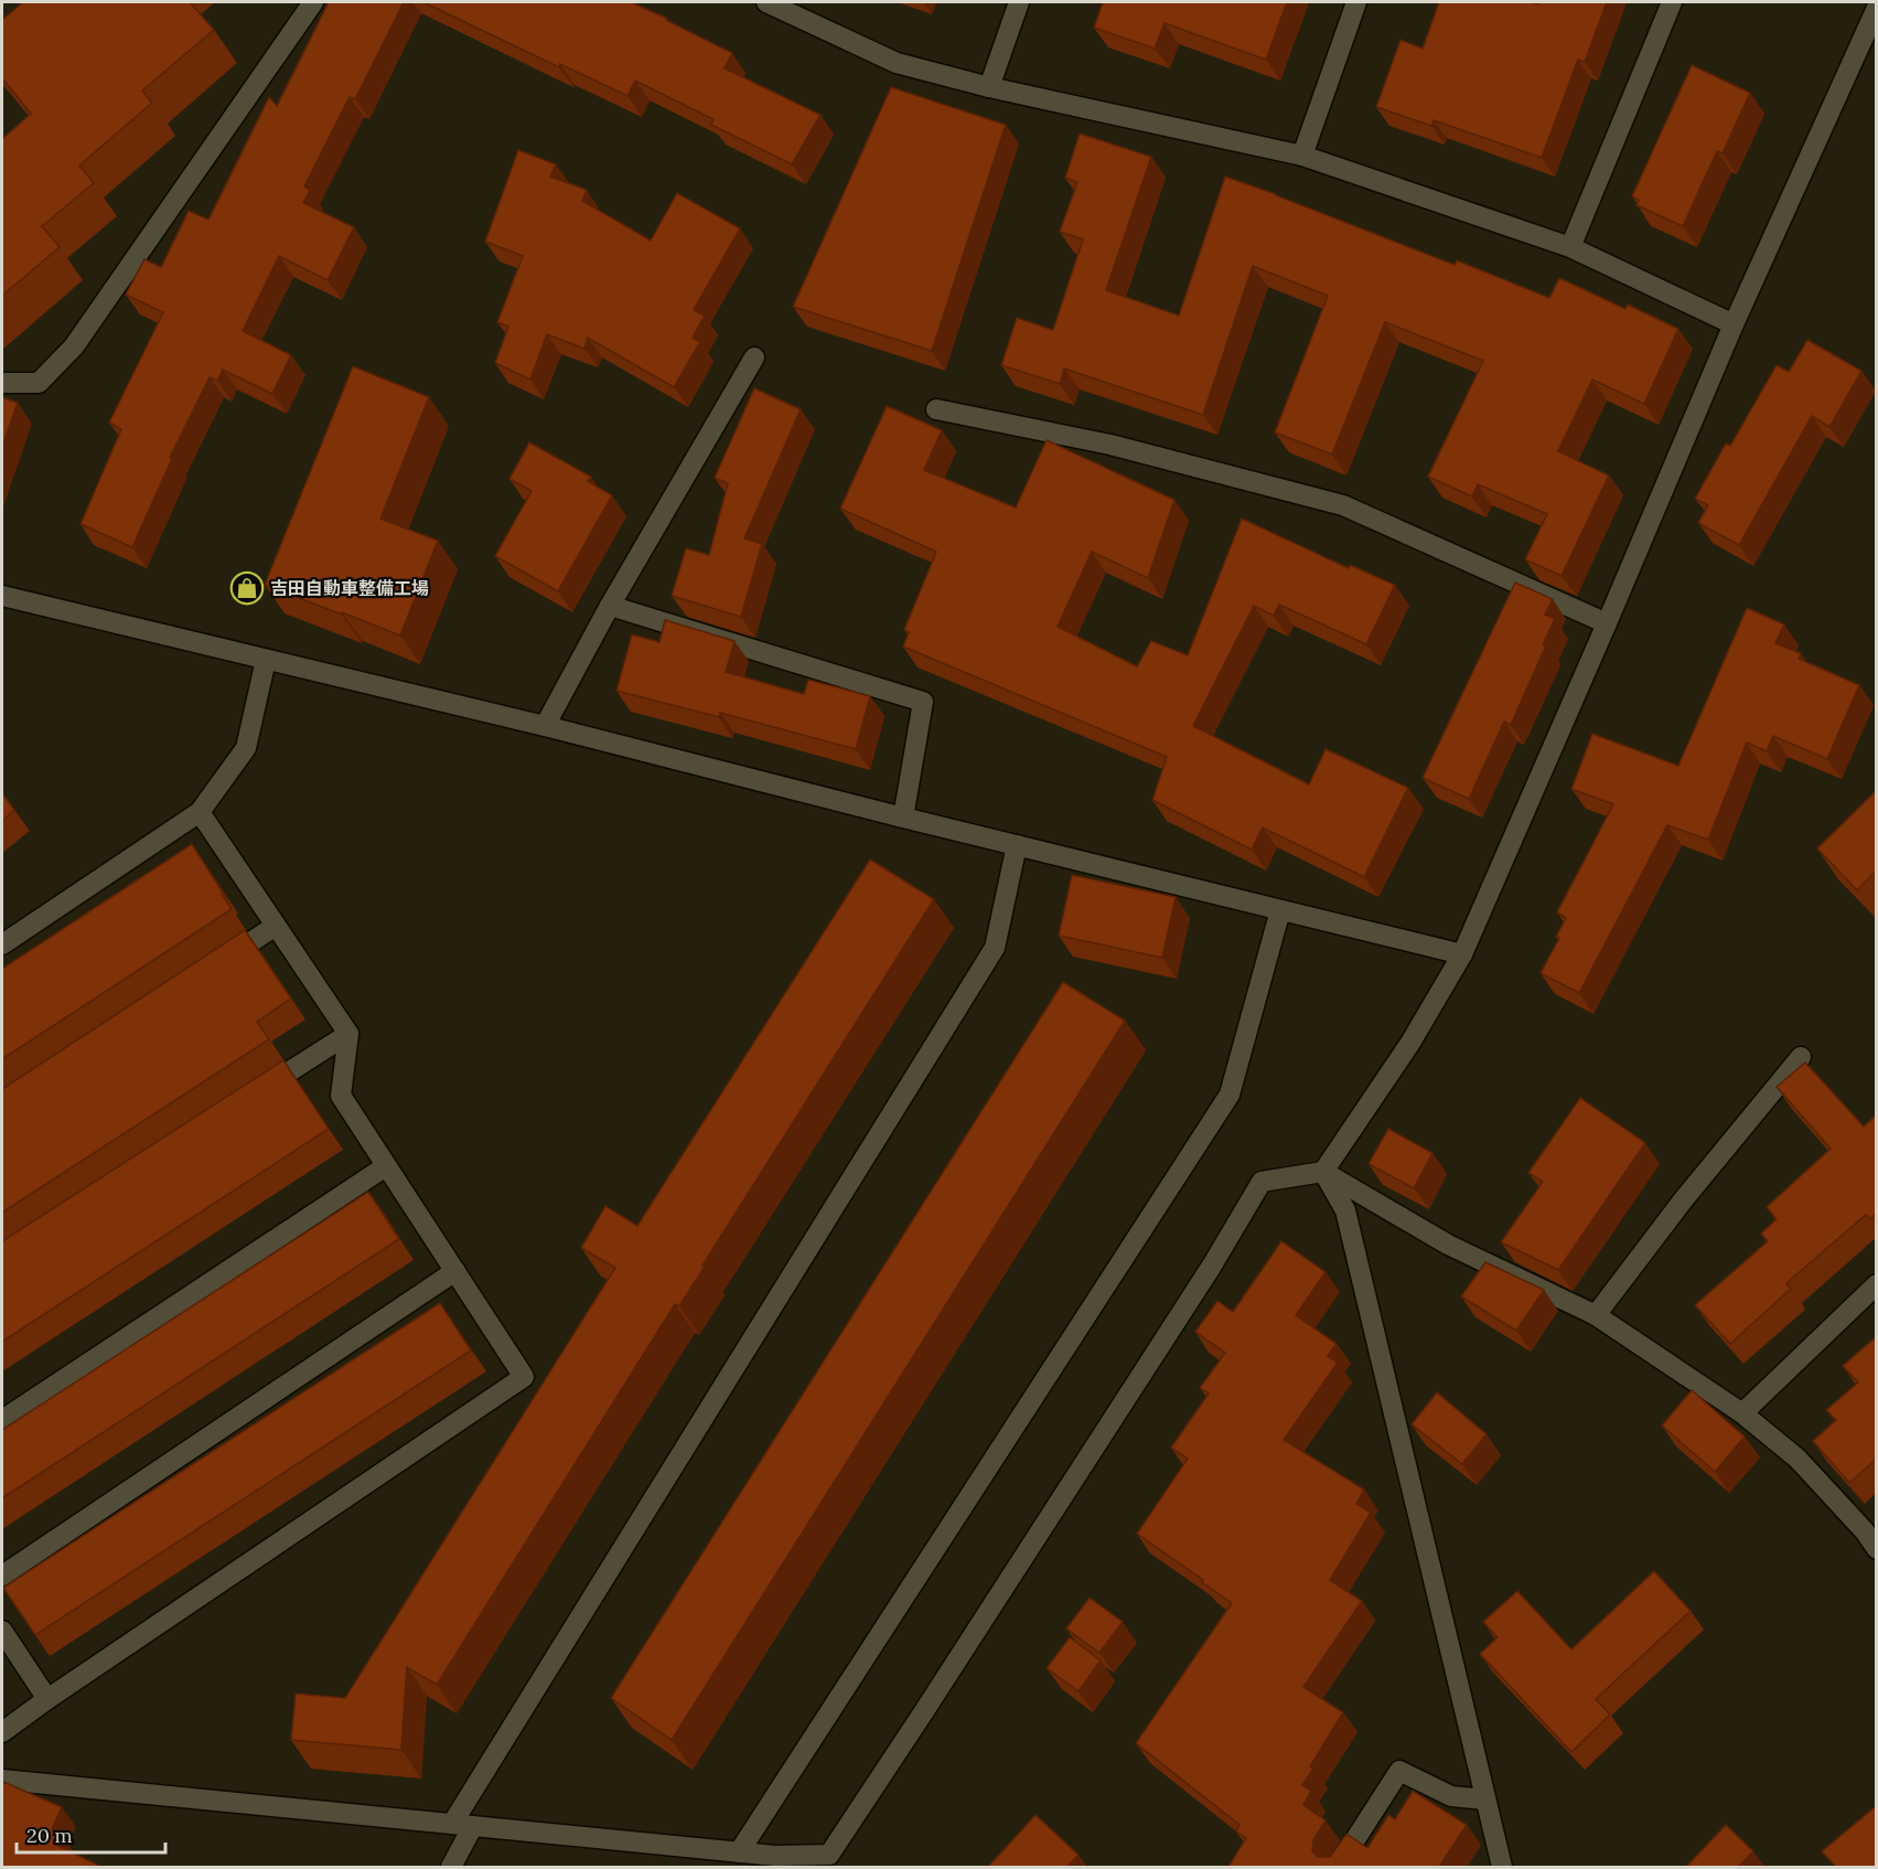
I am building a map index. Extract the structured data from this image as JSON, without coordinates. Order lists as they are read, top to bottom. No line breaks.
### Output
{"places":{"shop":["吉田自動車整備工場"]},"scale_bar":"20 m"}
